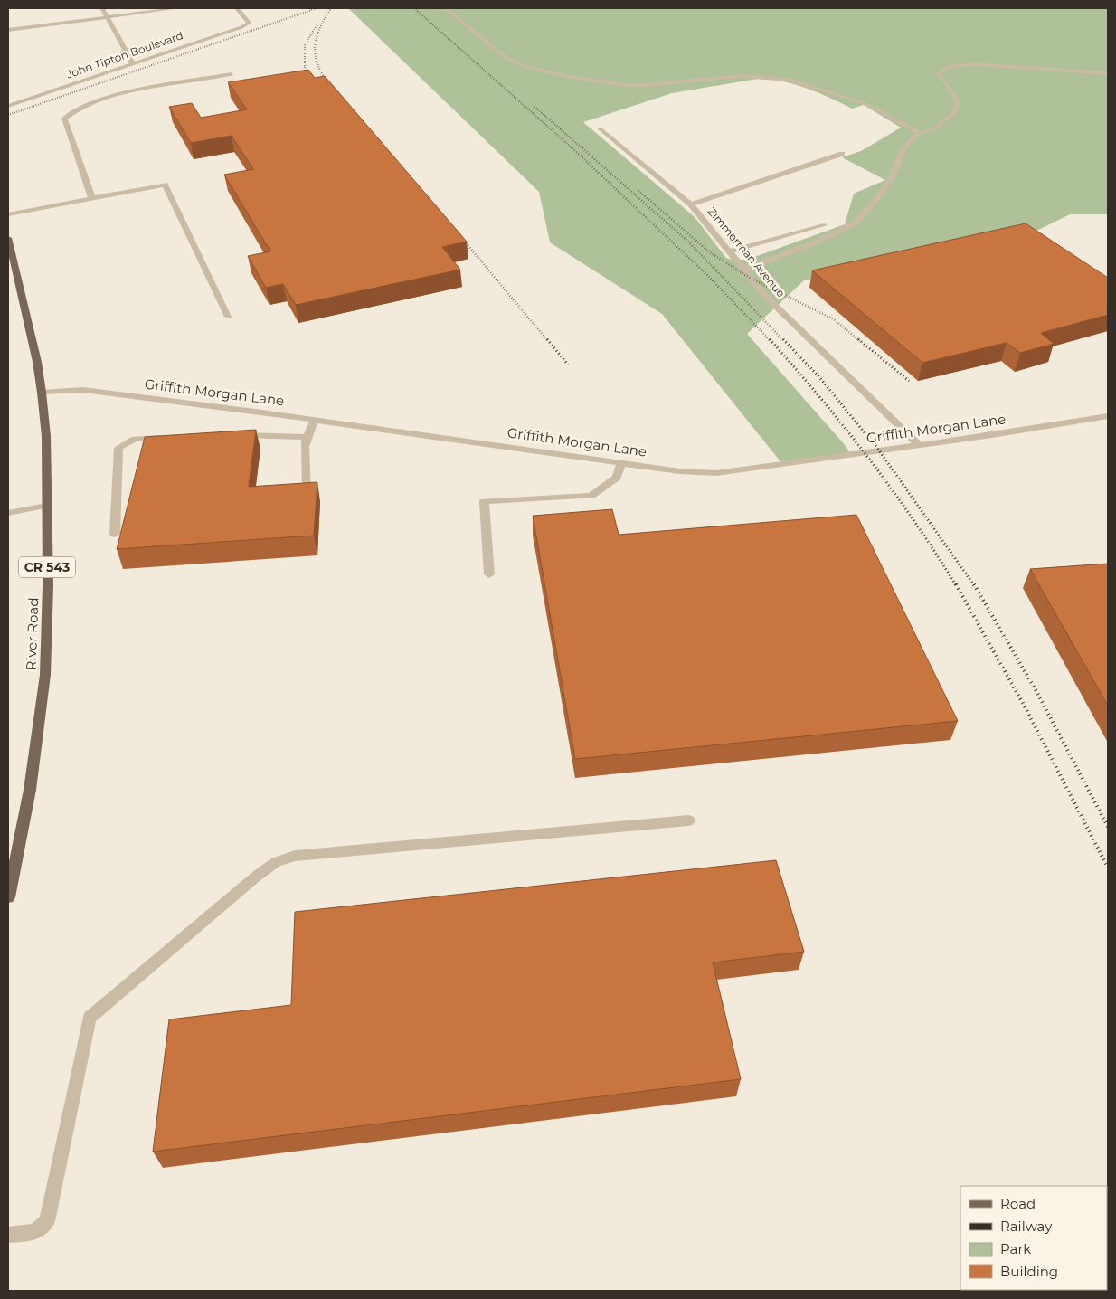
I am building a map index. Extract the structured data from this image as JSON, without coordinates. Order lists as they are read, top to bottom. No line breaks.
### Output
{"streets":{"main road":["CR 543","River Road"],"street":["John Tipton Boulevard","Zimmerman Avenue","Griffith Morgan Lane"]},"crossings":[["Zimmerman Avenue","Griffith Morgan Lane"],["Griffith Morgan Lane","River Road"]],"legend":["Road","Railway","Park","Building"]}
